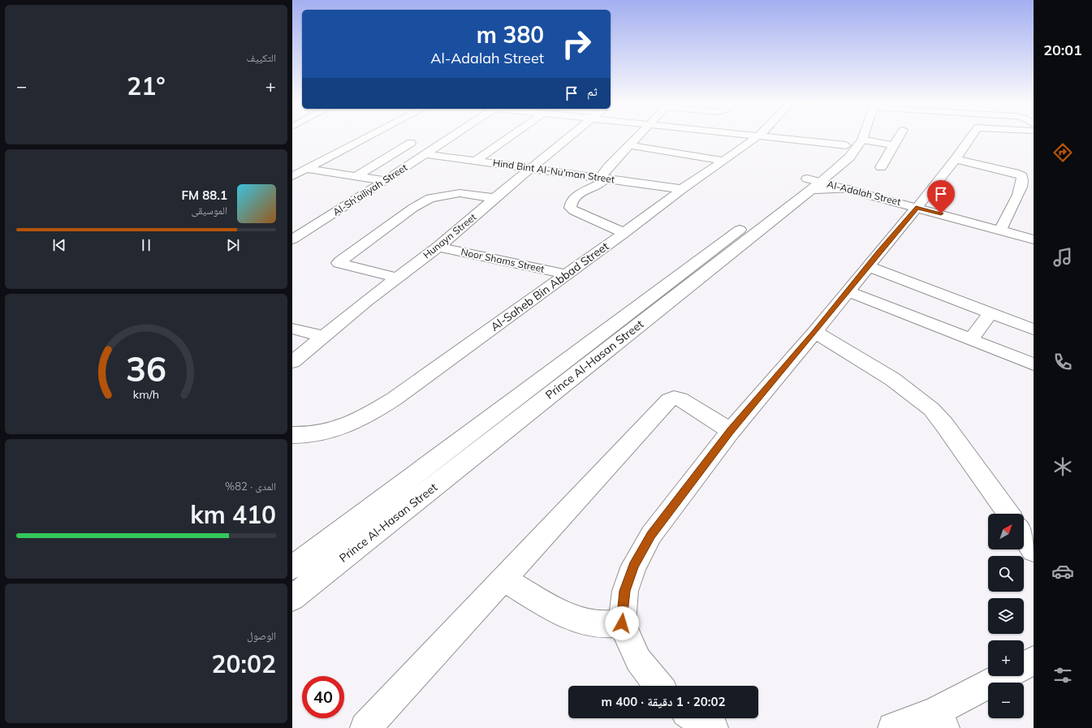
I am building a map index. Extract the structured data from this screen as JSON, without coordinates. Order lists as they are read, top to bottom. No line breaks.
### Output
{"streets":{"main road":["Hind Bint Al-Nu'man Street","Al-Sh'ailiyah Street","Al-Adalah Street","Hunayn Street","Noor Shams Street","Al-Saheb Bin Abbad Street","Prince Al-Hasan Street"]},"crossings":[["Hind Bint Al-Nu'man Street","Al-Sh'ailiyah Street"],["Hind Bint Al-Nu'man Street","Hunayn Street"],["Hind Bint Al-Nu'man Street","Al-Saheb Bin Abbad Street"],["Al-Adalah Street","Prince Al-Hasan Street"],["Hunayn Street","Noor Shams Street"],["Noor Shams Street","Al-Saheb Bin Abbad Street"]],"north":"top right","page":{"tabs":"20:01","tile":["التكييف",["المدى · 82%","410 km"],["الوصول","20:02"]],"turn":["380 m","Al-Adalah Street"],"heat":["−","21°","+"],"then":"ثم","song":["88.1 FM","الموسيقى"],"map_buttons":["+","−"],"limit":"40","trip":"20:02 · 1 دقيقة · 400 m","gauge":["36","km/h"]}}
